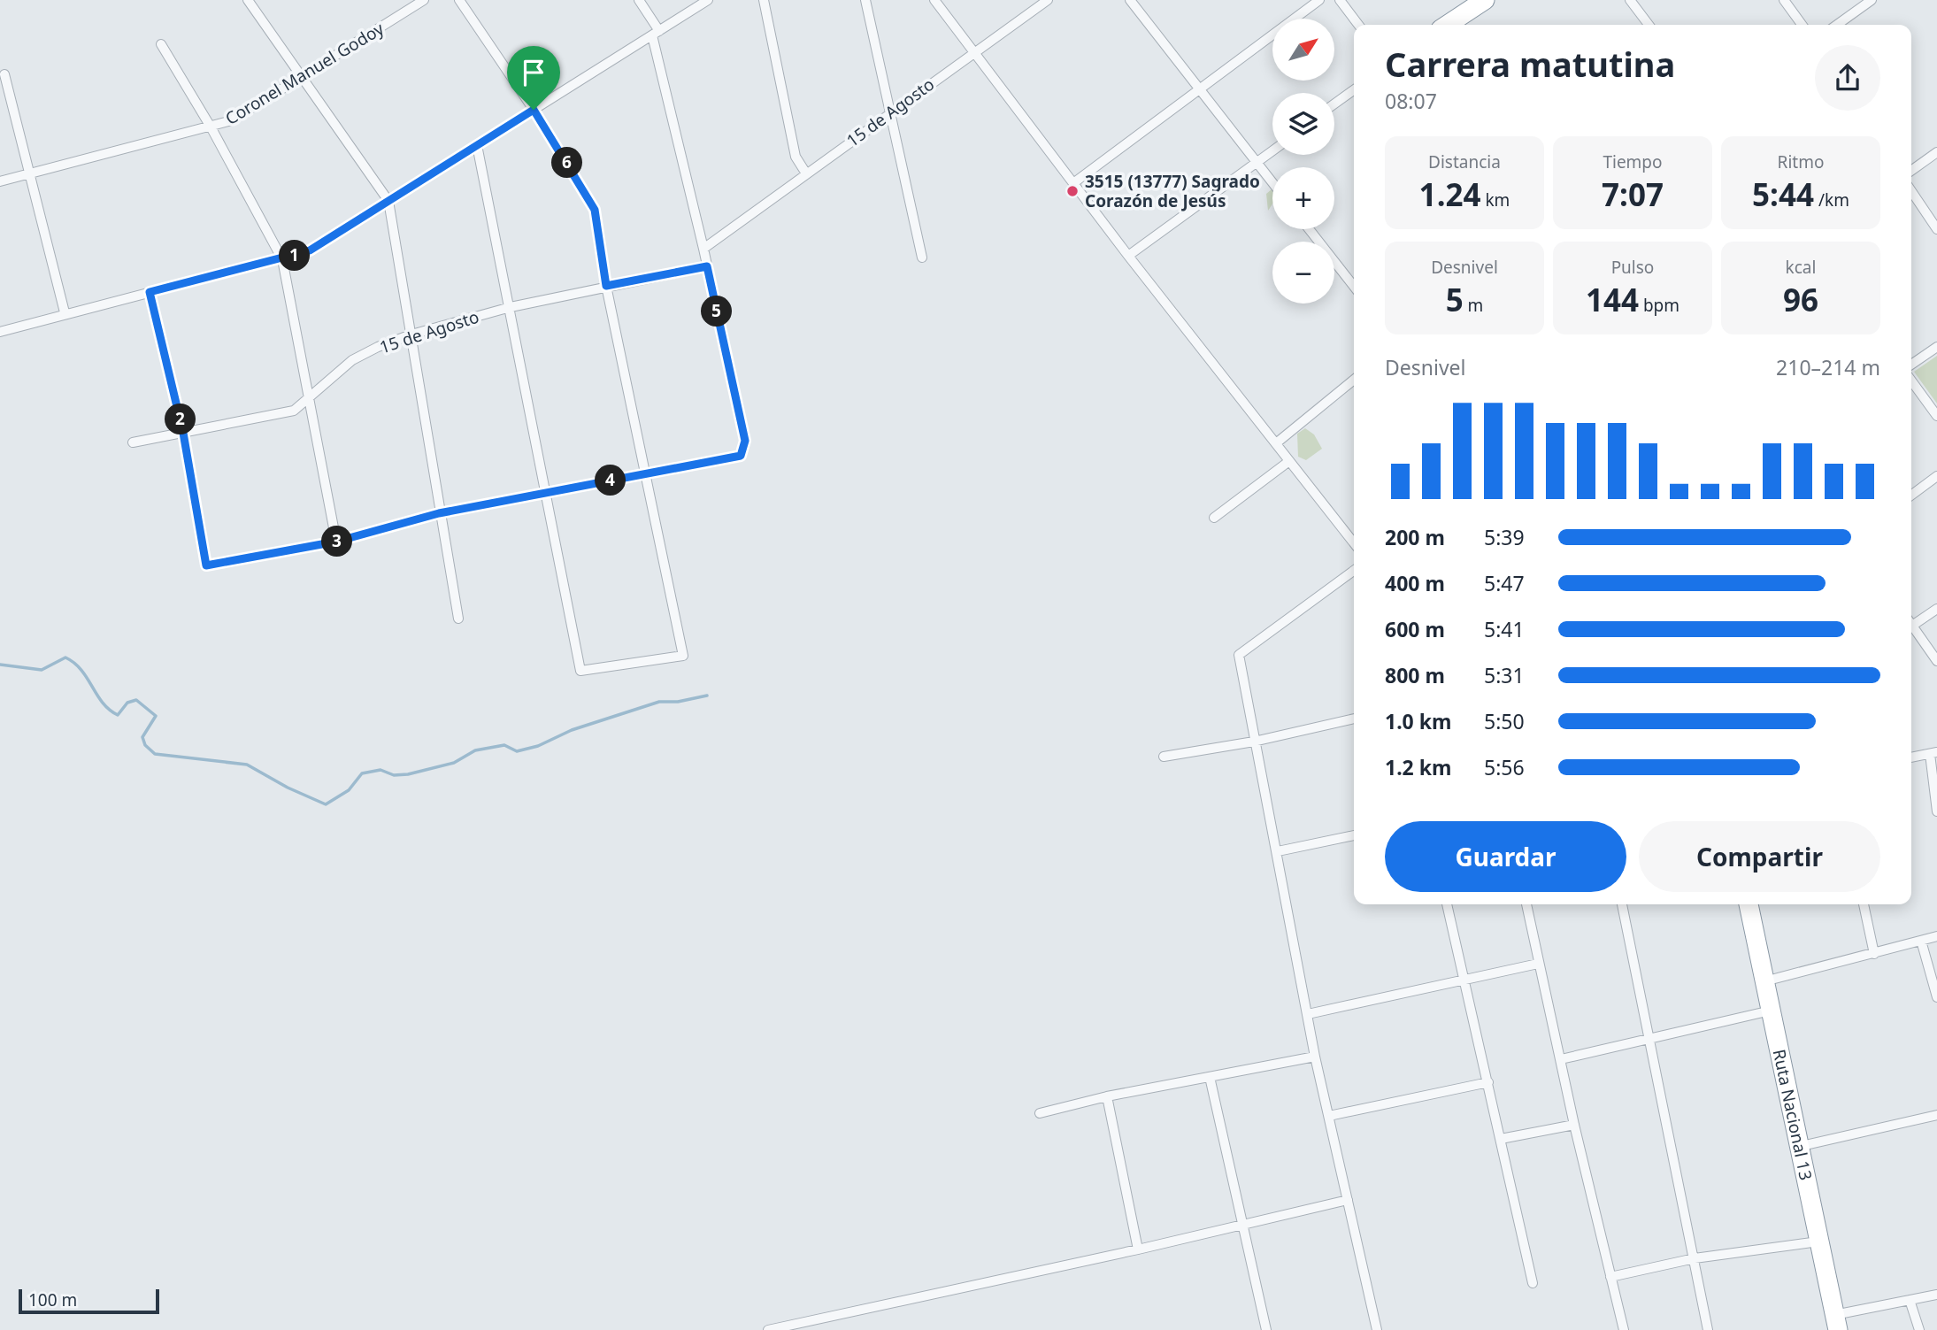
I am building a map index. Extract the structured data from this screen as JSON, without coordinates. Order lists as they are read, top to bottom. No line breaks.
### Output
{"streets":{"highway":["Ruta Nacional 13"],"street":["Coronel Manuel Godoy","15 de Agosto"]},"places":["3515 (13777) Sagrado Corazón de Jesús"],"scale_bar":"100 m","north":"top right","page":{"map_buttons":["+","−"],"heading":["Carrera matutina","08:07"],"stats":[["Distancia","1.24 km"],["Tiempo","7:07"],["Ritmo","5:44 /km"],["Desnivel","5 m"],["Pulso","144 bpm"],["kcal","96"]],"pins":["6","1","5","2","4","3"],"chart":["Desnivel","210–214 m"],"list":[{"name":"200 m","note":"5:39"},{"name":"400 m","note":"5:47"},{"name":"600 m","note":"5:41"},{"name":"800 m","note":"5:31"},{"name":"1.0 km","note":"5:50"},{"name":"1.2 km","note":"5:56"}],"buttons":["Guardar","Compartir"],"scale":"100 m"}}
